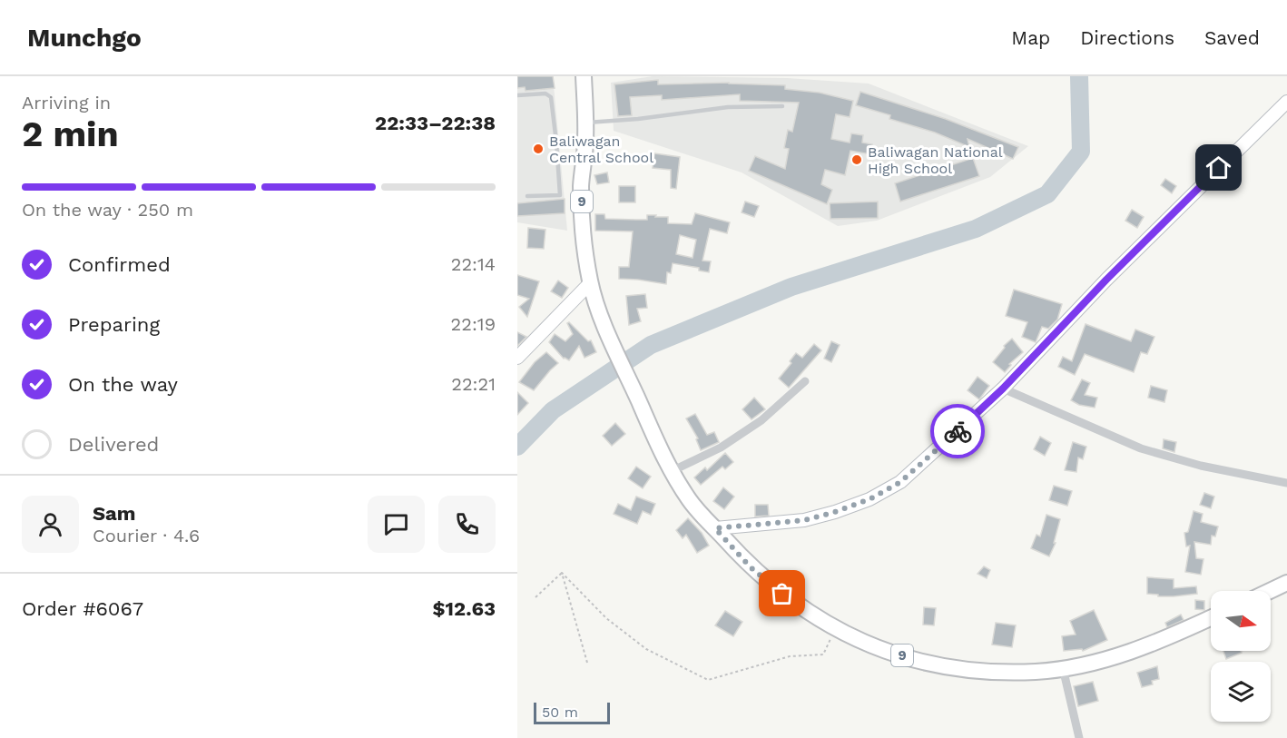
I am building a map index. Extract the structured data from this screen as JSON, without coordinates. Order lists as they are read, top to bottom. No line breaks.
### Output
{"streets":{"highway":["9"]},"places":["Baliwagan Central School","Baliwagan National High School"],"scale_bar":"50 m","north":"right","page":{"header":"Munchgo","nav":["Map","Directions","Saved"],"heading":["2 min","Arriving in","22:33–22:38"],"panel":["Sam","Courier · 4.6","Order #6067","$12.63"],"bar":"On the way · 250 m","list":[["Confirmed","22:14"],["Preparing","22:19"],["On the way","22:21"],"Delivered"],"scale":"50 m"}}
